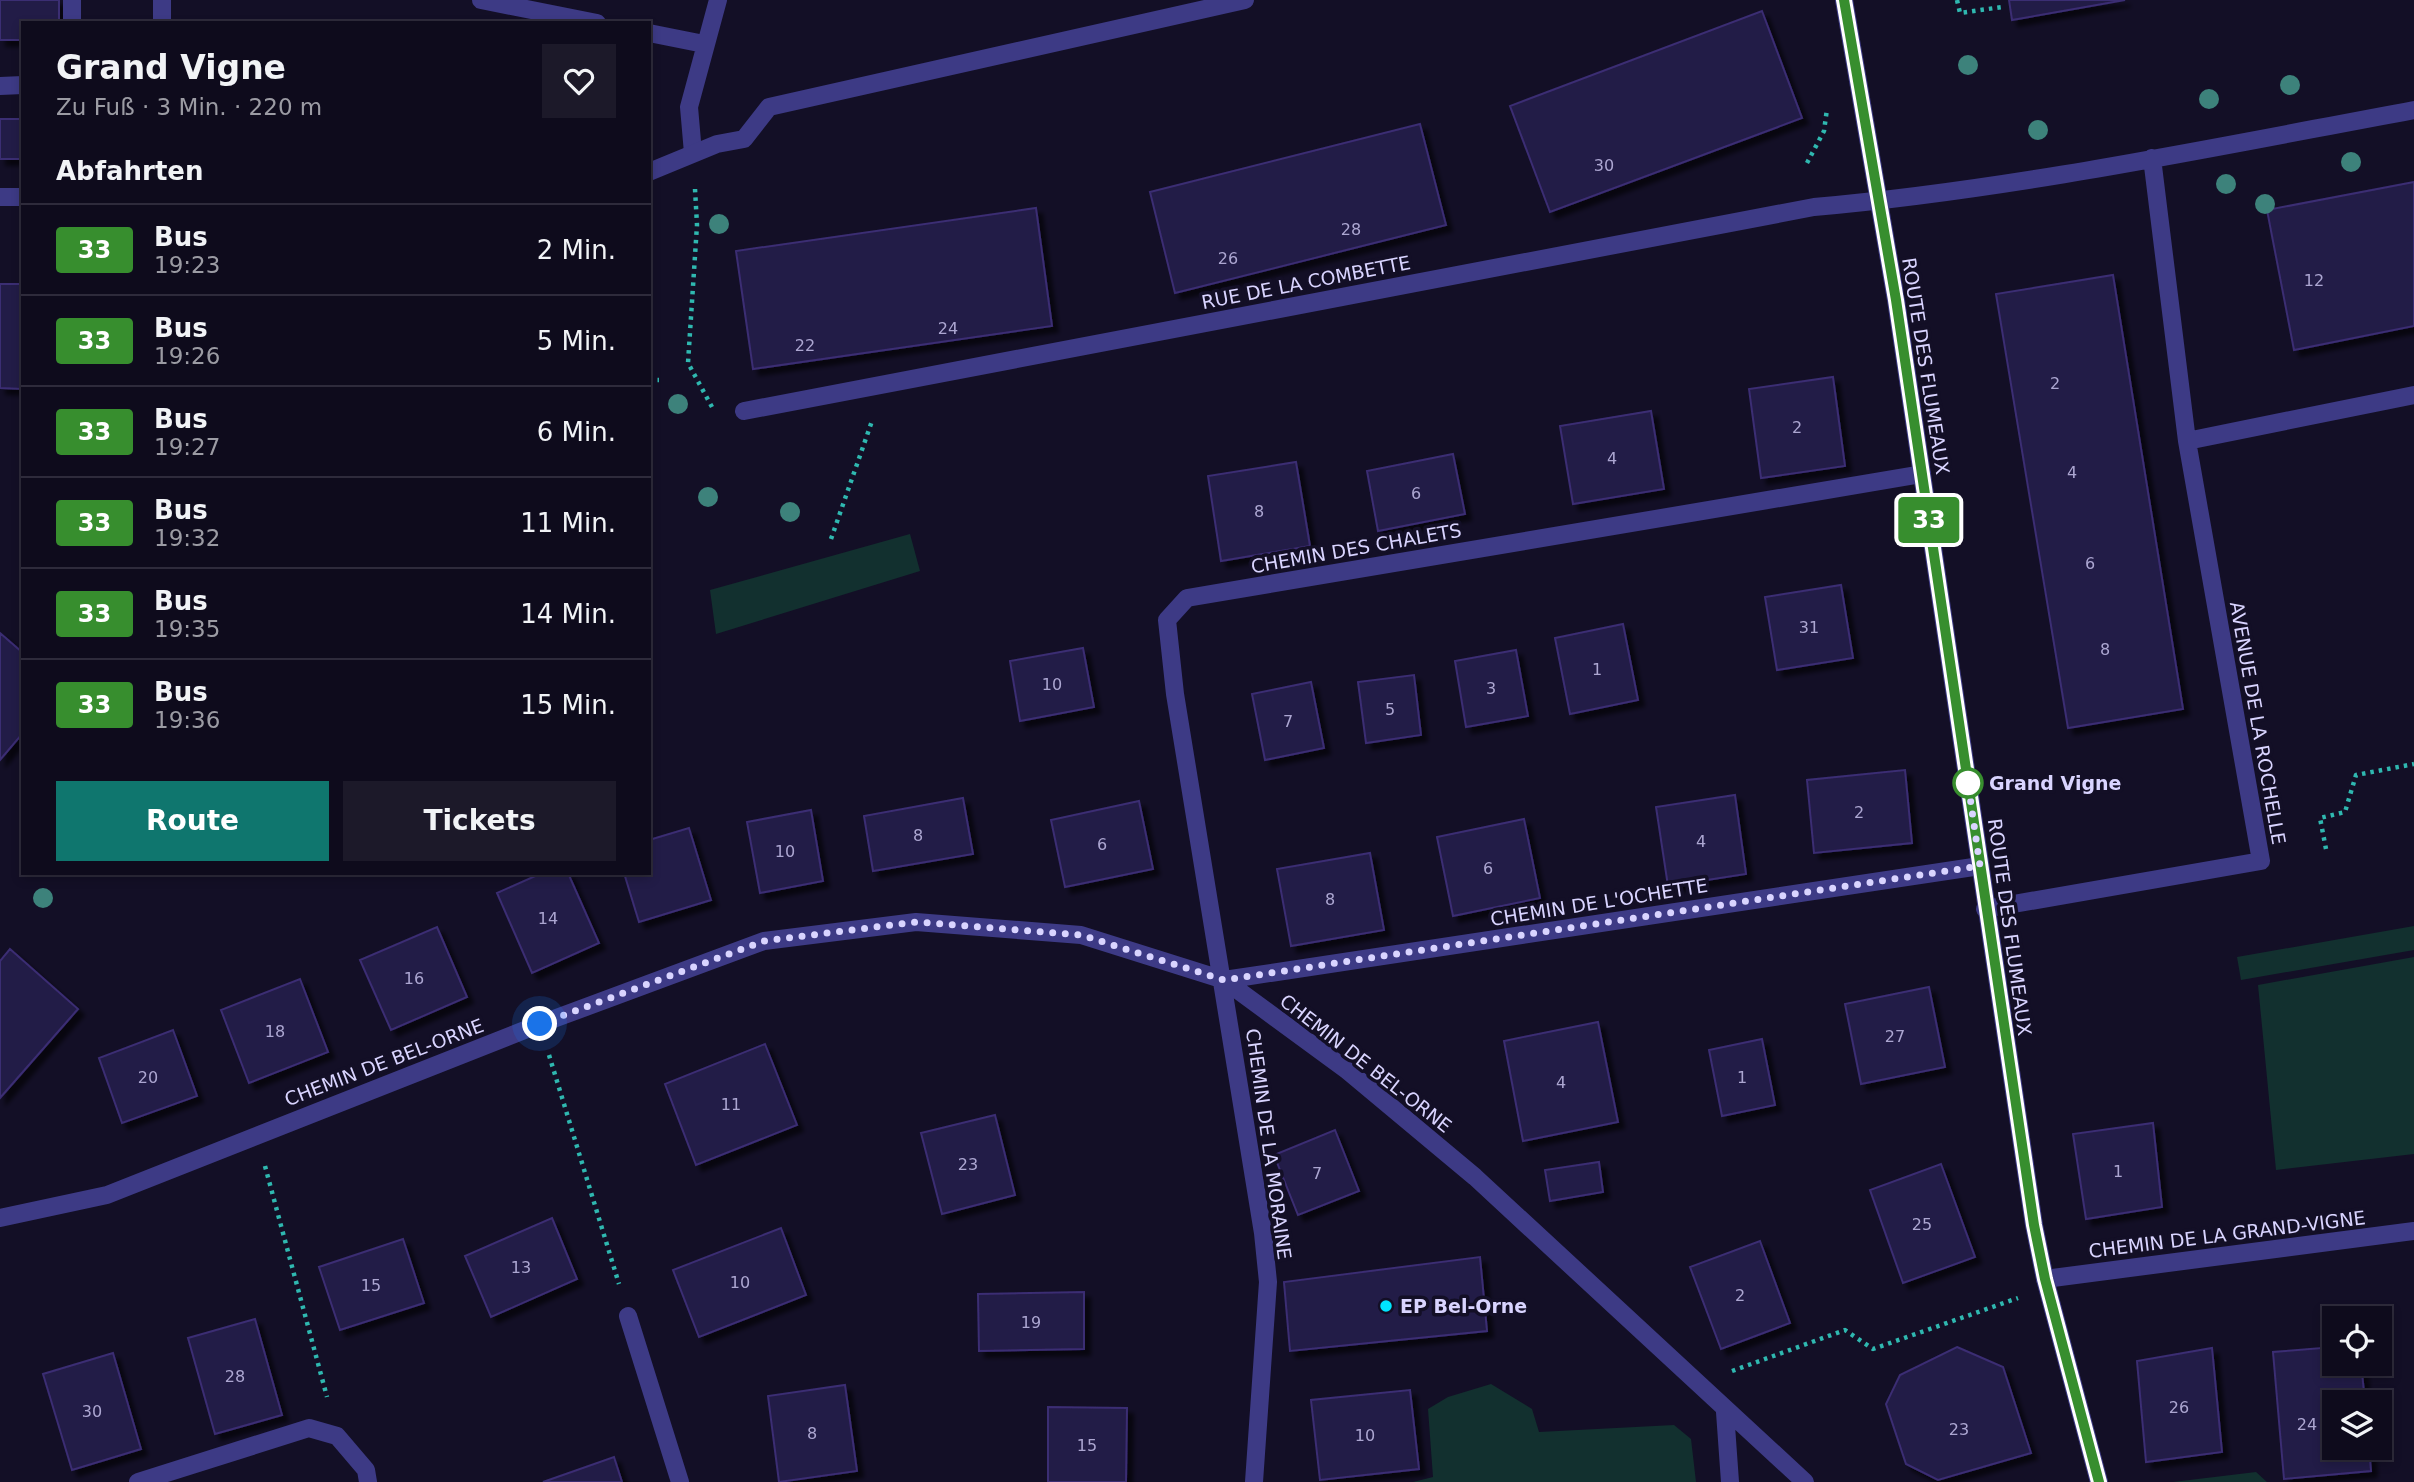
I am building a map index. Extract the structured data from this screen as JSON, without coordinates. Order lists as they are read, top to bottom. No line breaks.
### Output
{"streets":{"street":["RUE DE LA COMBETTE","ROUTE DES FLUMEAUX","CHEMIN DES CHALETS","AVENUE DE LA ROCHELLE","CHEMIN DE L'OCHETTE","CHEMIN DE BEL-ORNE","CHEMIN DE LA MORAINE","CHEMIN DE LA GRAND-VIGNE"]},"crossings":[["RUE DE LA COMBETTE","ROUTE DES FLUMEAUX"],["ROUTE DES FLUMEAUX","CHEMIN DES CHALETS"],["ROUTE DES FLUMEAUX","AVENUE DE LA ROCHELLE"],["ROUTE DES FLUMEAUX","CHEMIN DE L'OCHETTE"],["ROUTE DES FLUMEAUX","CHEMIN DE LA GRAND-VIGNE"],["CHEMIN DES CHALETS","CHEMIN DE L'OCHETTE"],["CHEMIN DES CHALETS","CHEMIN DE BEL-ORNE"],["CHEMIN DES CHALETS","CHEMIN DE LA MORAINE"],["CHEMIN DE L'OCHETTE","CHEMIN DE BEL-ORNE"],["CHEMIN DE L'OCHETTE","CHEMIN DE LA MORAINE"],["CHEMIN DE BEL-ORNE","CHEMIN DE LA MORAINE"]],"places":["Grand Vigne","EP Bel-Orne"],"lines":["bus line 33"],"house_numbers":["30","28","26","12","24","22","2","2","4","4","6","8","6","31","8","1","10","3","5","7","2","8","4","6","10","6","8","14","16","18","27","20","1","4","11","23","1","7","25","13","10","15","2","19","28","26","30","24","23","8","10","15"],"page":{"on_map":"33","heading":[["Grand Vigne","Zu Fuß · 3 Min. · 220 m"],"Abfahrten"],"list":[{"mark":"33","name":"Bus","note":"19:23","value":"2 Min."},{"mark":"33","name":"Bus","note":"19:26","value":"5 Min."},{"mark":"33","name":"Bus","note":"19:27","value":"6 Min."},{"mark":"33","name":"Bus","note":"19:32","value":"11 Min."},{"mark":"33","name":"Bus","note":"19:35","value":"14 Min."},{"mark":"33","name":"Bus","note":"19:36","value":"15 Min."}],"buttons":["Route","Tickets"]}}
